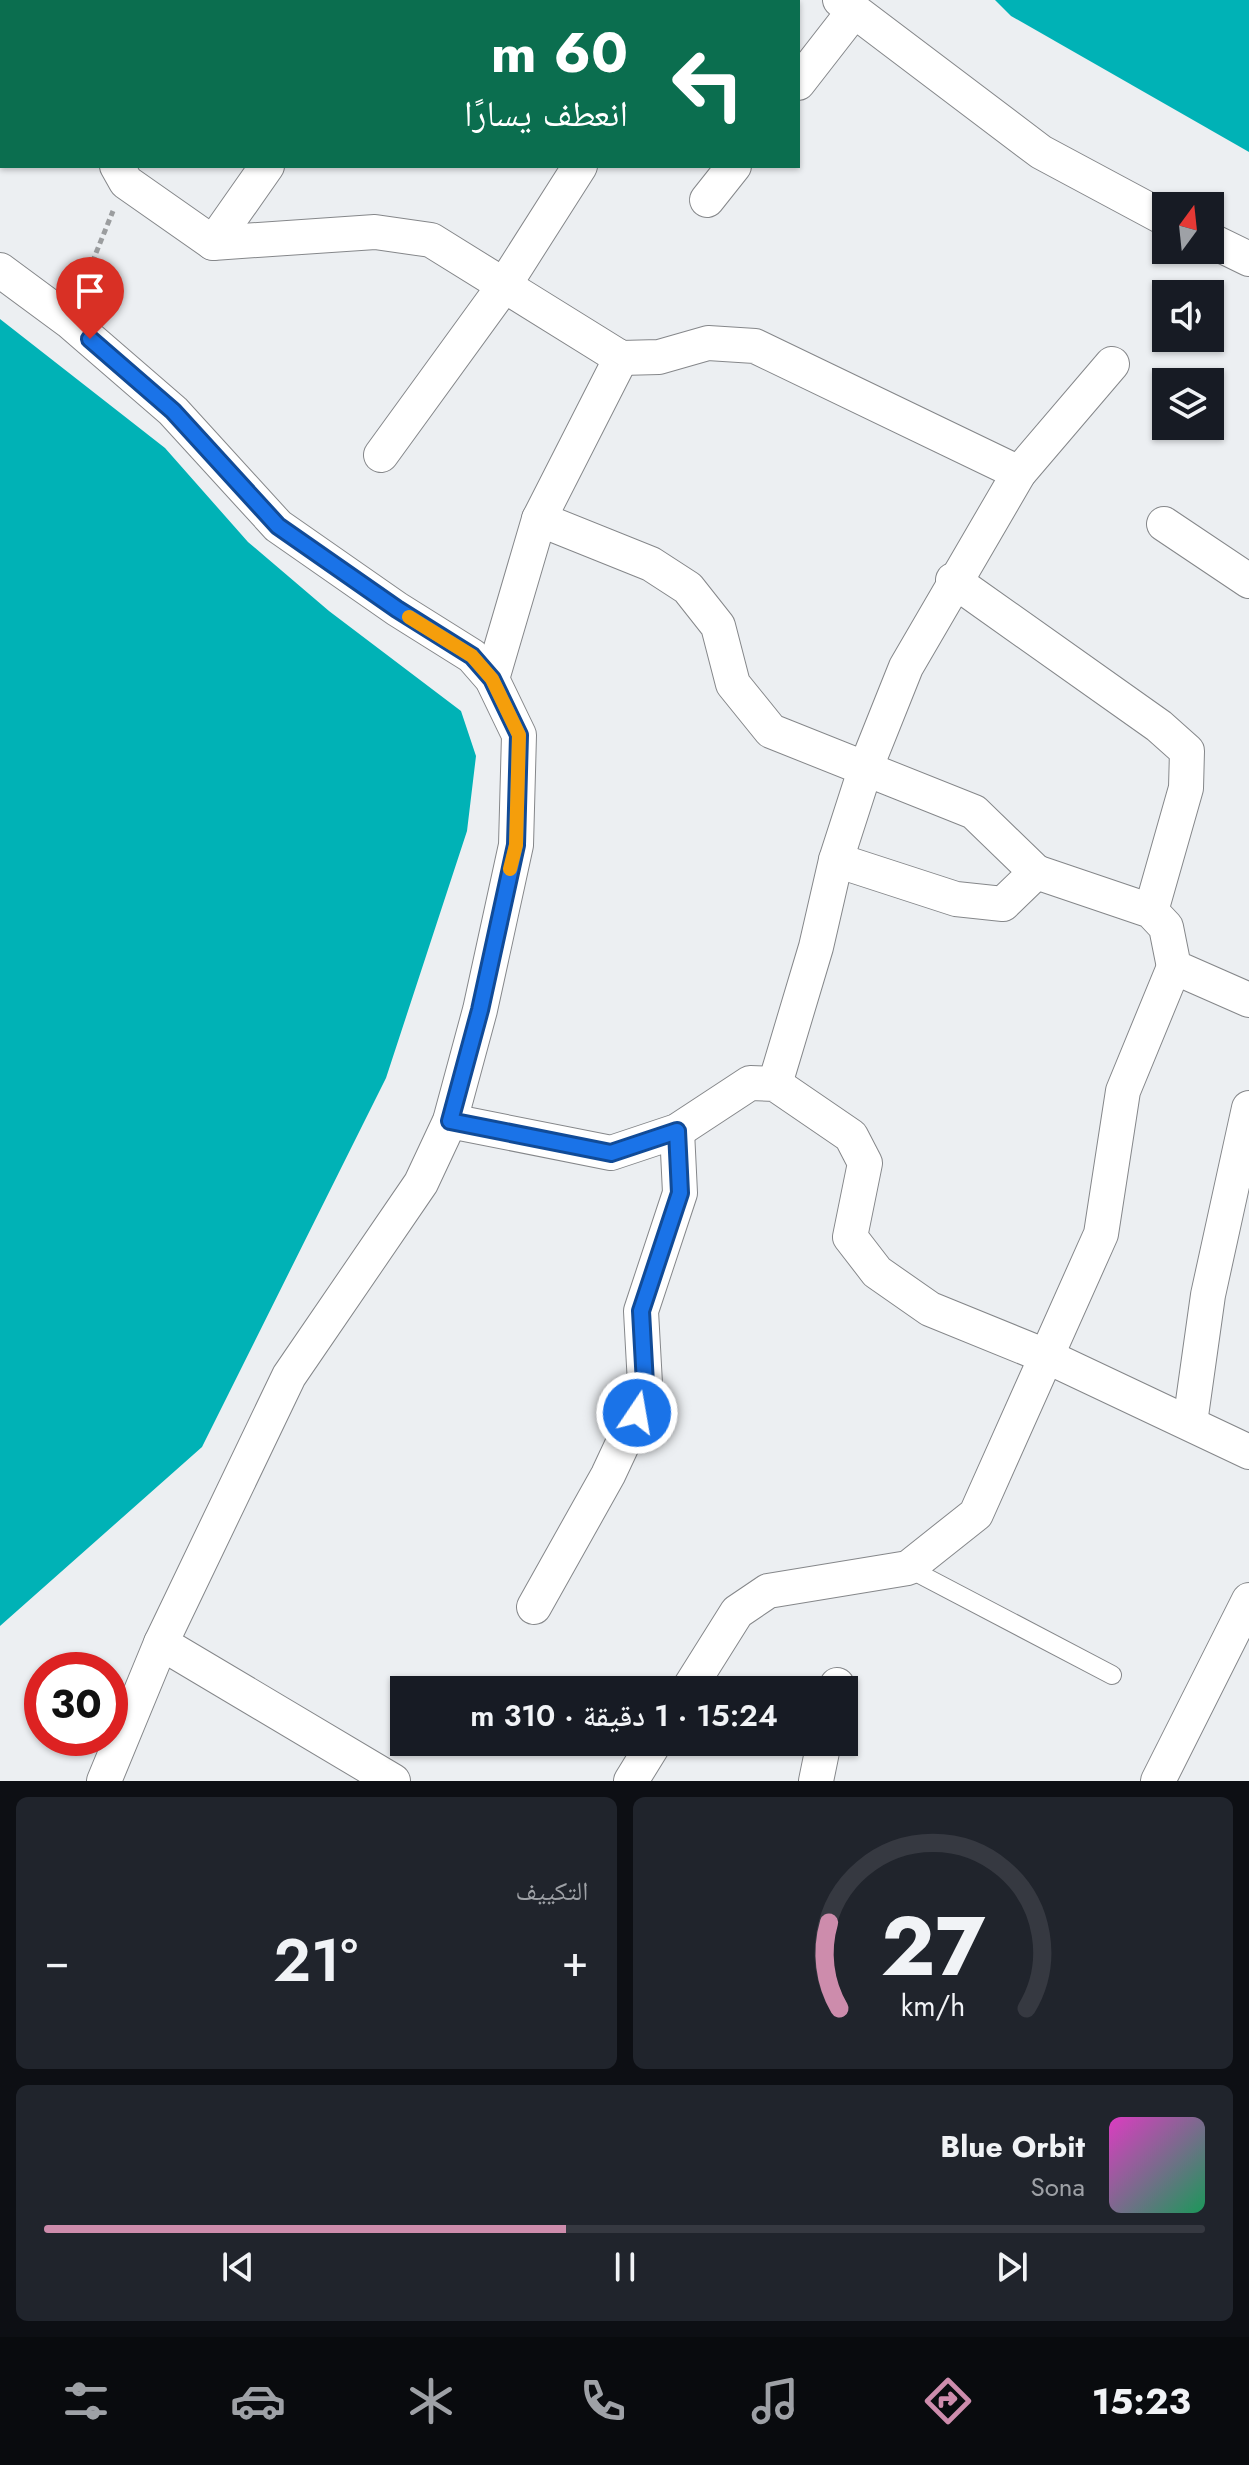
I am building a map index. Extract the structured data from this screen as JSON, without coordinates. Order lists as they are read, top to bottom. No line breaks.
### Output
{"north":"top","page":{"turn":["60 m","انعطف يسارًا"],"limit":"30","trip":"15:24 · 1 دقيقة · 310 m","tile":"التكييف","heat":["−","21°","+"],"song":["Blue Orbit","Sona"],"tabs":"15:23","gauge":["27","km/h"]}}
